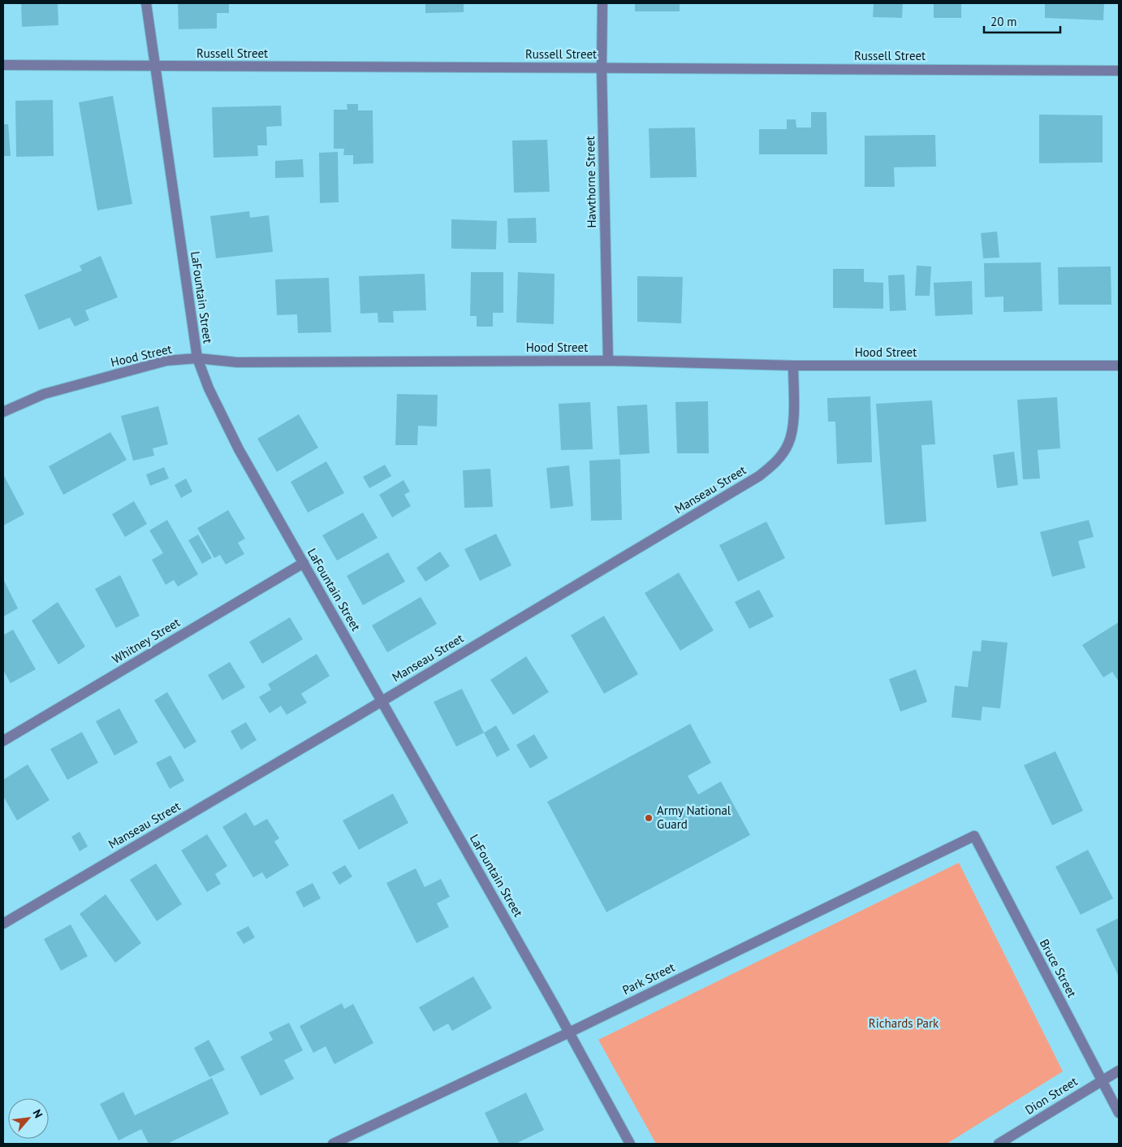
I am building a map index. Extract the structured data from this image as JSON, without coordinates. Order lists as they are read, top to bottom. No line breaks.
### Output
{"streets":{"street":["Russell Street","Hawthorne Street","LaFountain Street","Hood Street","Manseau Street","Whitney Street","Bruce Street","Park Street","Dion Street"]},"crossings":[["Russell Street","Hawthorne Street"],["Russell Street","LaFountain Street"],["Hawthorne Street","Hood Street"],["LaFountain Street","Hood Street"],["LaFountain Street","Manseau Street"],["LaFountain Street","Whitney Street"],["LaFountain Street","Park Street"],["Hood Street","Manseau Street"],["Bruce Street","Park Street"],["Bruce Street","Dion Street"]],"parks":["Richards Park"],"places":["Army National Guard"],"scale_bar":"20 m","north":"top right"}
